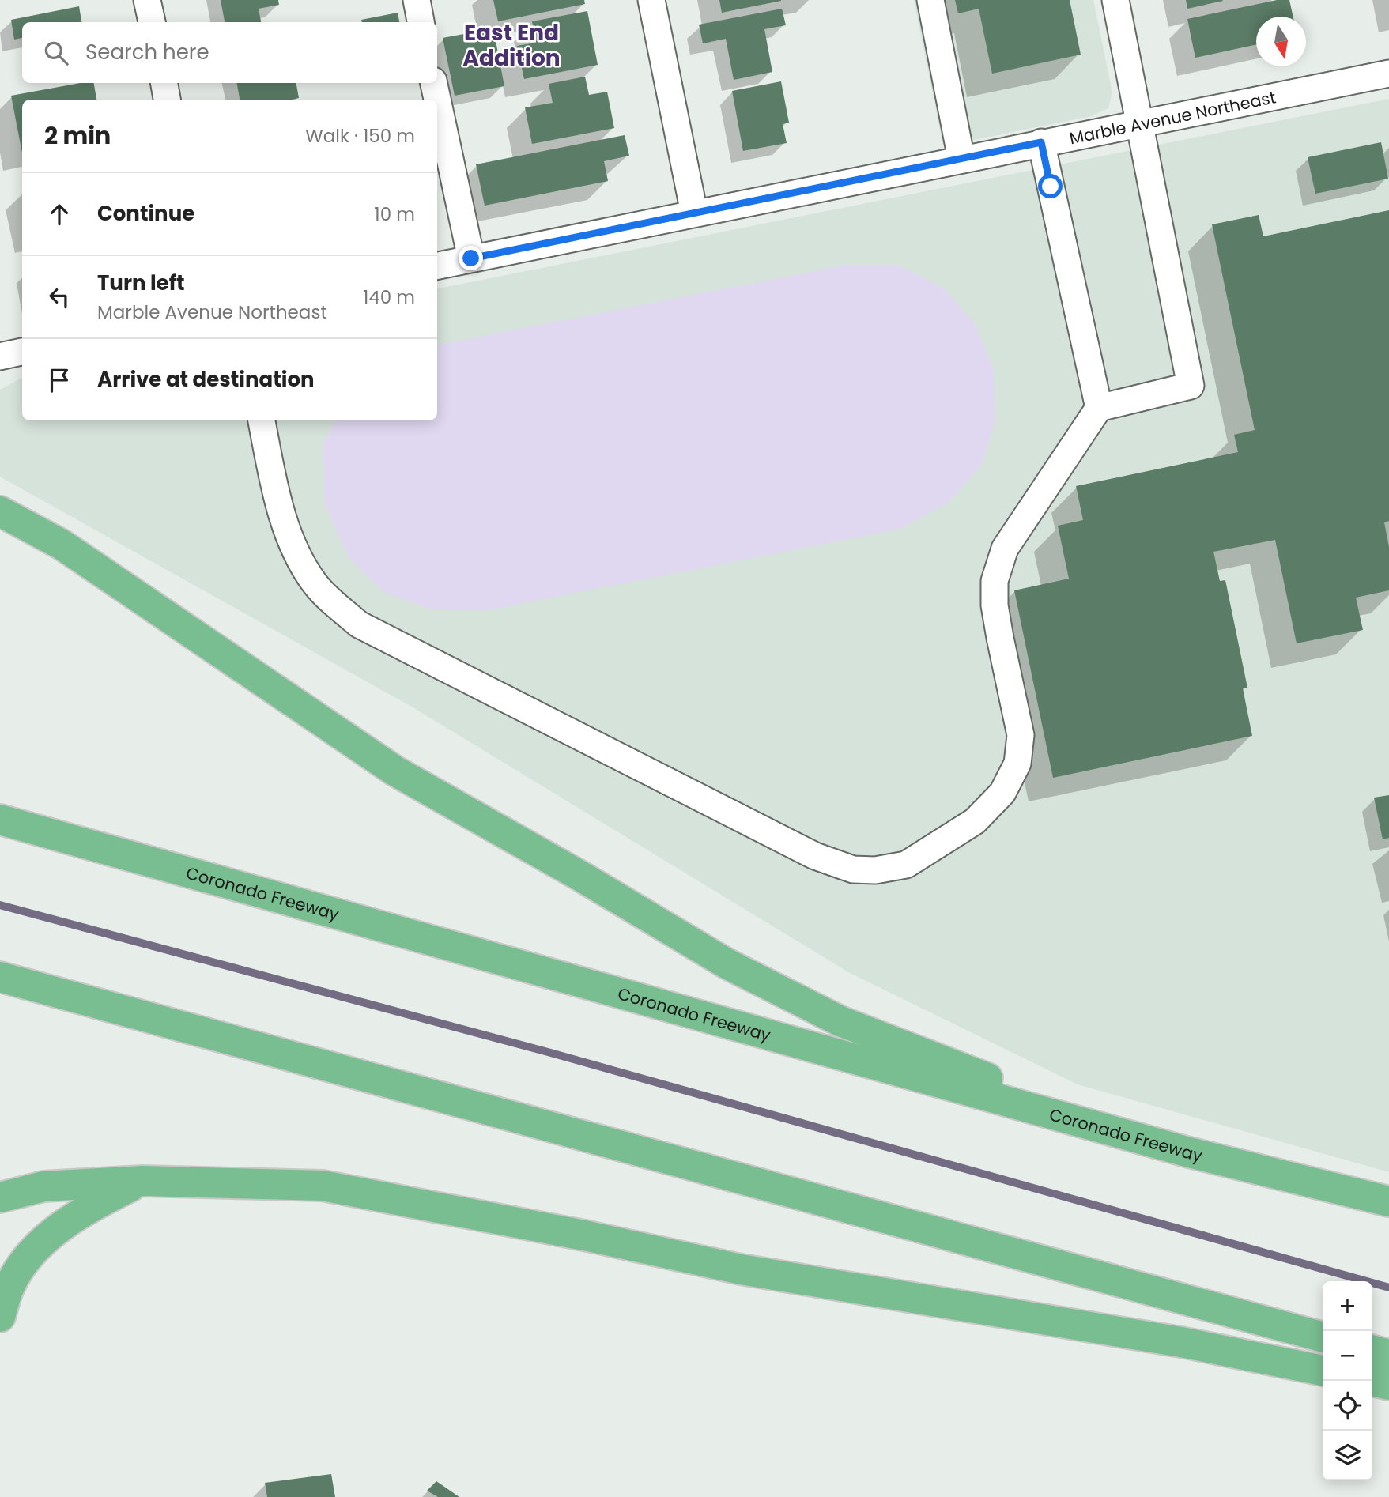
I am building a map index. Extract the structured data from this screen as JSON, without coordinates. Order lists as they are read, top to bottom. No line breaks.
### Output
{"streets":{"highway":["Coronado Freeway"],"street":["Marble Avenue Northeast"]},"districts":["East End Addition"],"north":"bottom","page":{"search":"Search here","heading":["2 min","Walk · 150 m"],"list":[["Continue","10 m"],["Turn left","Marble Avenue Northeast","140 m"],"Arrive at destination"],"map_buttons":["+","−"]}}
